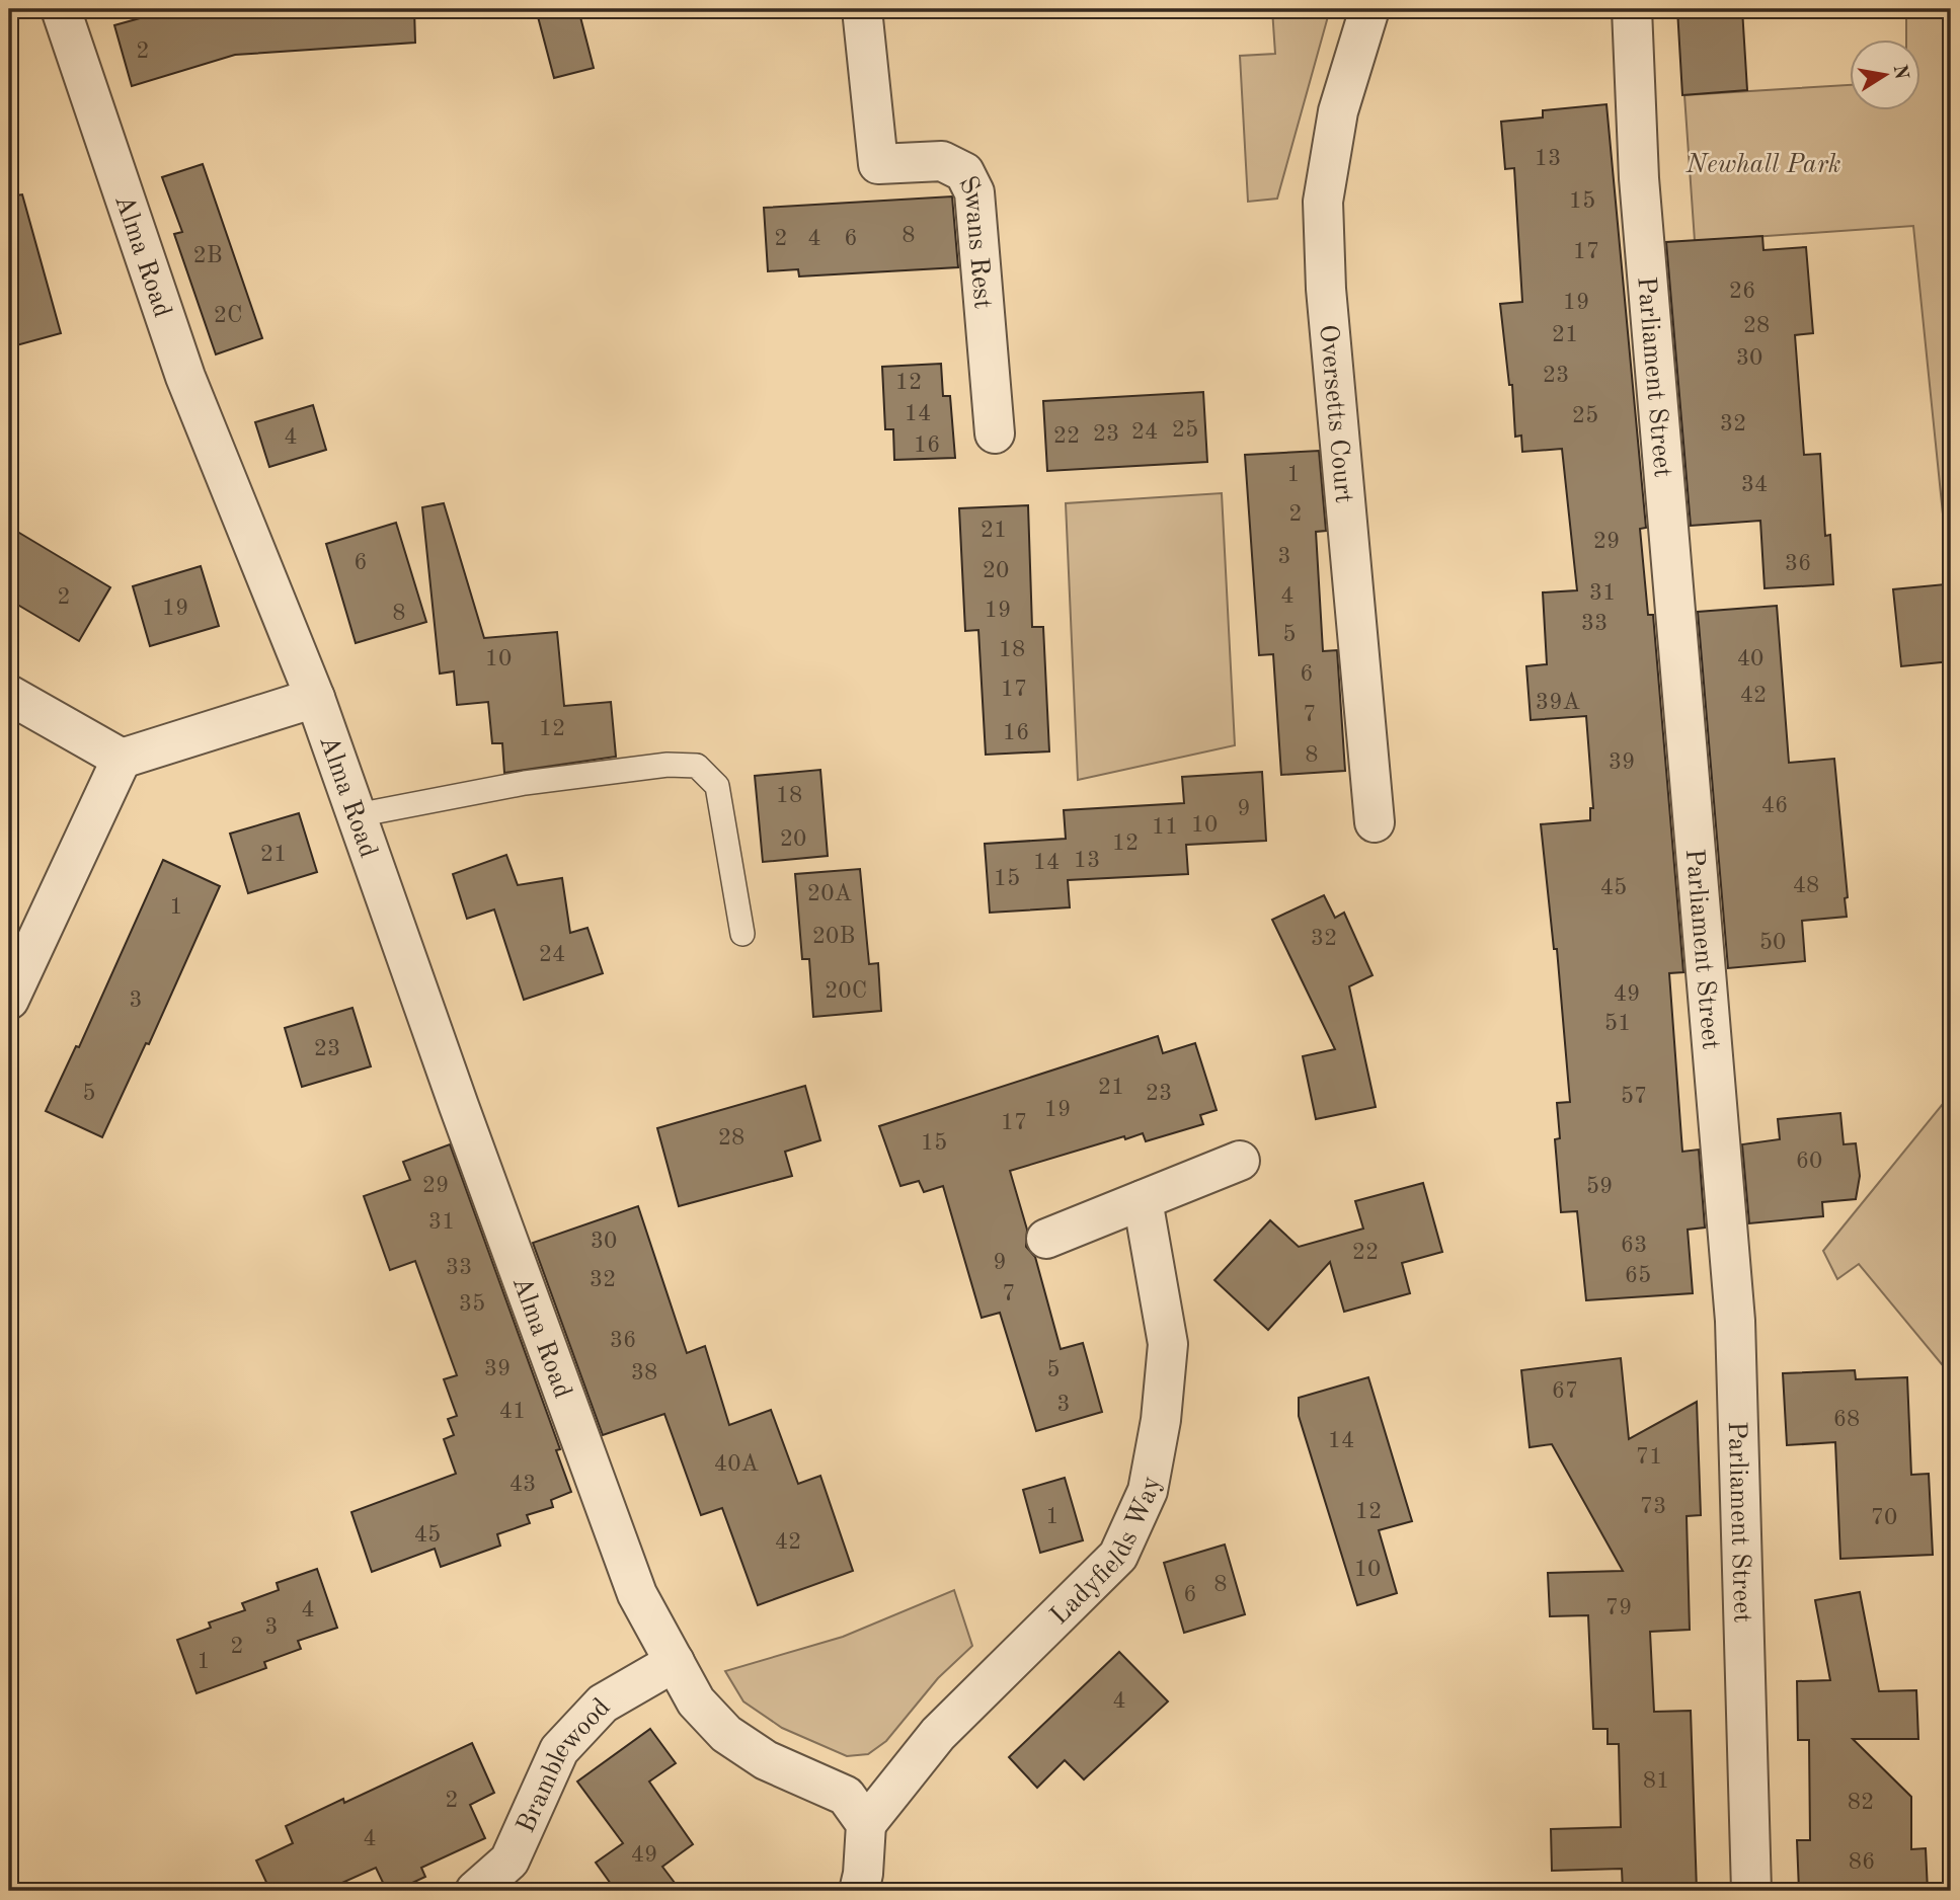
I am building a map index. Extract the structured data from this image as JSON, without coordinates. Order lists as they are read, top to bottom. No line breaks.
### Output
{"streets":{"street":["Swans Rest","Alma Road","Parliament Street","Oversetts Court","Ladyfields Way","Bramblewood"]},"crossings":[["Alma Road","Ladyfields Way"],["Alma Road","Bramblewood"]],"parks":["Newhall Park"],"house_numbers":["2","13","15","8","2","4","6","17","2B","26","19","2C","28","21","30","23","12","14","25","32","25","24","23","22","4","16","1","34","2","21","29","3","6","36","20","31","4","2","19","19","8","33","5","18","10","40","6","17","42","39A","7","12","16","8","39","18","46","9","10","11","20","12","21","13","14","15","48","45","20A","1","20B","32","50","24","20C","49","3","51","23","21","5","23","57","19","17","28","15","60","29","59","31","30","63","22","9","33","65","32","7","35","36","39","5","38","67","3","41","68","14","71","40A","43","73","12","1","70","45","42","10","8","6","79","4","3","2","1","4","81","2","82","4","49","86"],"north":"right"}
